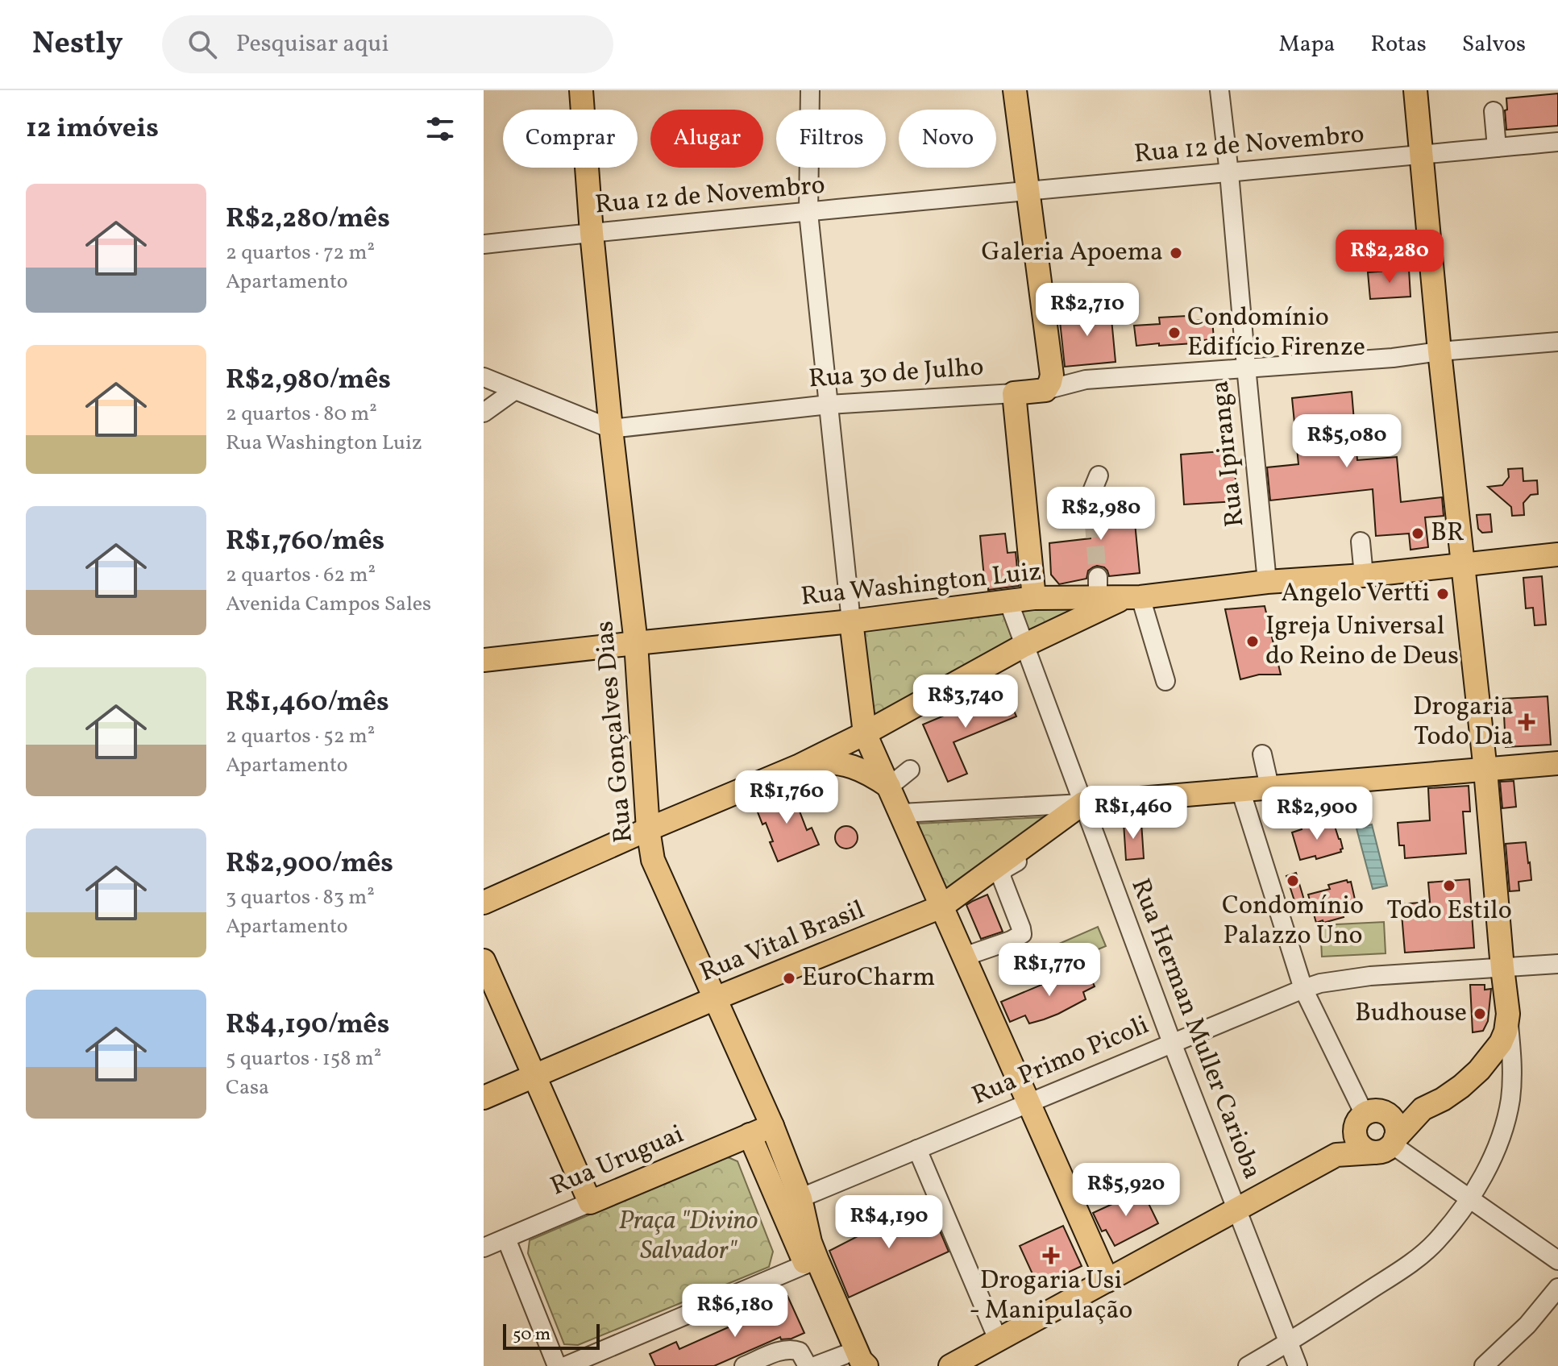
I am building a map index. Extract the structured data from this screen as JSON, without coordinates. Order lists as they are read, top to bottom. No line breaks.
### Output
{"streets":{"main road":["Rua 30 de Julho","Rua Washington Luiz","Rua Gonçalves Dias","Rua Vital Brasil","Rua Uruguai"],"street":["Rua 12 de Novembro","Rua Ipiranga","Rua Herman Muller Carioba","Rua Primo Picoli"]},"crossings":[["Rua 12 de Novembro","Rua Ipiranga"],["Rua 12 de Novembro","Rua Gonçalves Dias"],["Rua 30 de Julho","Rua Ipiranga"],["Rua 30 de Julho","Rua Gonçalves Dias"],["Rua Ipiranga","Rua Washington Luiz"],["Rua Washington Luiz","Rua Gonçalves Dias"],["Rua Washington Luiz","Rua Herman Muller Carioba"],["Rua Gonçalves Dias","Rua Vital Brasil"],["Rua Gonçalves Dias","Rua Primo Picoli"],["Rua Gonçalves Dias","Rua Uruguai"],["Rua Vital Brasil","Rua Herman Muller Carioba"],["Rua Herman Muller Carioba","Rua Primo Picoli"]],"parks":["Praça \"Divino Salvador\""],"places":{"other":["Galeria Apoema","Condomínio Edifício Firenze","BR","Angelo Vertti","Igreja Universal do Reino de Deus","Condomínio Palazzo Uno","Todo Estilo","EuroCharm","Budhouse"],"health":["Drogaria Todo Dia","Drogaria Usi - Manipulação"]},"scale_bar":"50 m","page":{"header":"Nestly","search":"Pesquisar aqui","nav":["Mapa","Rotas","Salvos"],"heading":"12 imóveis","chip":["Comprar","Alugar","Filtros","Novo"],"list":[{"name":"R$2,280/mês","note":"2 quartos · 72 m² · Apartamento"},{"name":"R$2,980/mês","note":"2 quartos · 80 m² · Rua Washington Luiz"},{"name":"R$1,760/mês","note":"2 quartos · 62 m² · Avenida Campos Sales"},{"name":"R$1,460/mês","note":"2 quartos · 52 m² · Apartamento"},{"name":"R$2,900/mês","note":"3 quartos · 83 m² · Apartamento"},{"name":"R$4,190/mês","note":"5 quartos · 158 m² · Casa"}],"price":["R$2,280","R$2,710","R$5,080","R$2,980","R$3,740","R$1,760","R$1,460","R$2,900","R$1,770","R$5,920","R$4,190","R$6,180"],"scale":"50 m"}}
